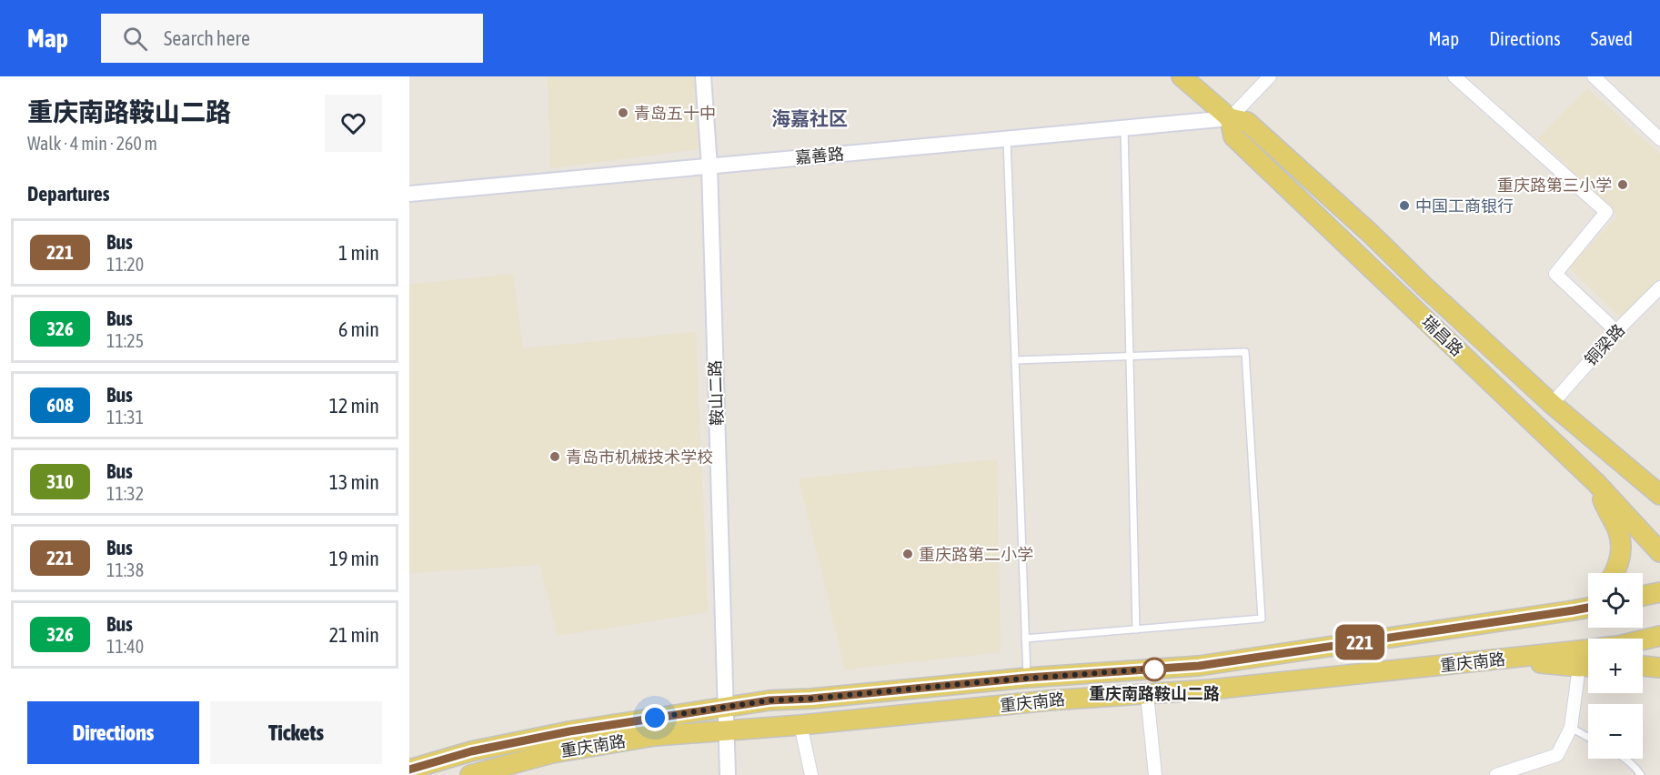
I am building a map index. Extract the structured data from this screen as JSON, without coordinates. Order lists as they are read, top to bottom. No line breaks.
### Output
{"streets":{"main road":["瑞昌路","重庆南路"],"street":["嘉善路","铜梁路","鞍山二路"]},"crossings":[["嘉善路","瑞昌路"],["嘉善路","鞍山二路"],["瑞昌路","铜梁路"],["鞍山二路","重庆南路"]],"districts":["海嘉社区"],"places":["青岛五十中","重庆路第三小学","中国工商银行","青岛市机械技术学校","重庆路第二小学","重庆南路鞍山二路"],"lines":["bus line 221"],"page":{"header":"Map","search":"Search here","nav":["Map","Directions","Saved"],"heading":[["重庆南路鞍山二路","Walk · 4 min · 260 m"],"Departures"],"on_map":"221","list":[{"mark":"221","name":"Bus","note":"11:20","value":"1 min"},{"mark":"326","name":"Bus","note":"11:25","value":"6 min"},{"mark":"608","name":"Bus","note":"11:31","value":"12 min"},{"mark":"310","name":"Bus","note":"11:32","value":"13 min"},{"mark":"221","name":"Bus","note":"11:38","value":"19 min"},{"mark":"326","name":"Bus","note":"11:40","value":"21 min"}],"map_buttons":["+","−"],"buttons":["Directions","Tickets"]}}
